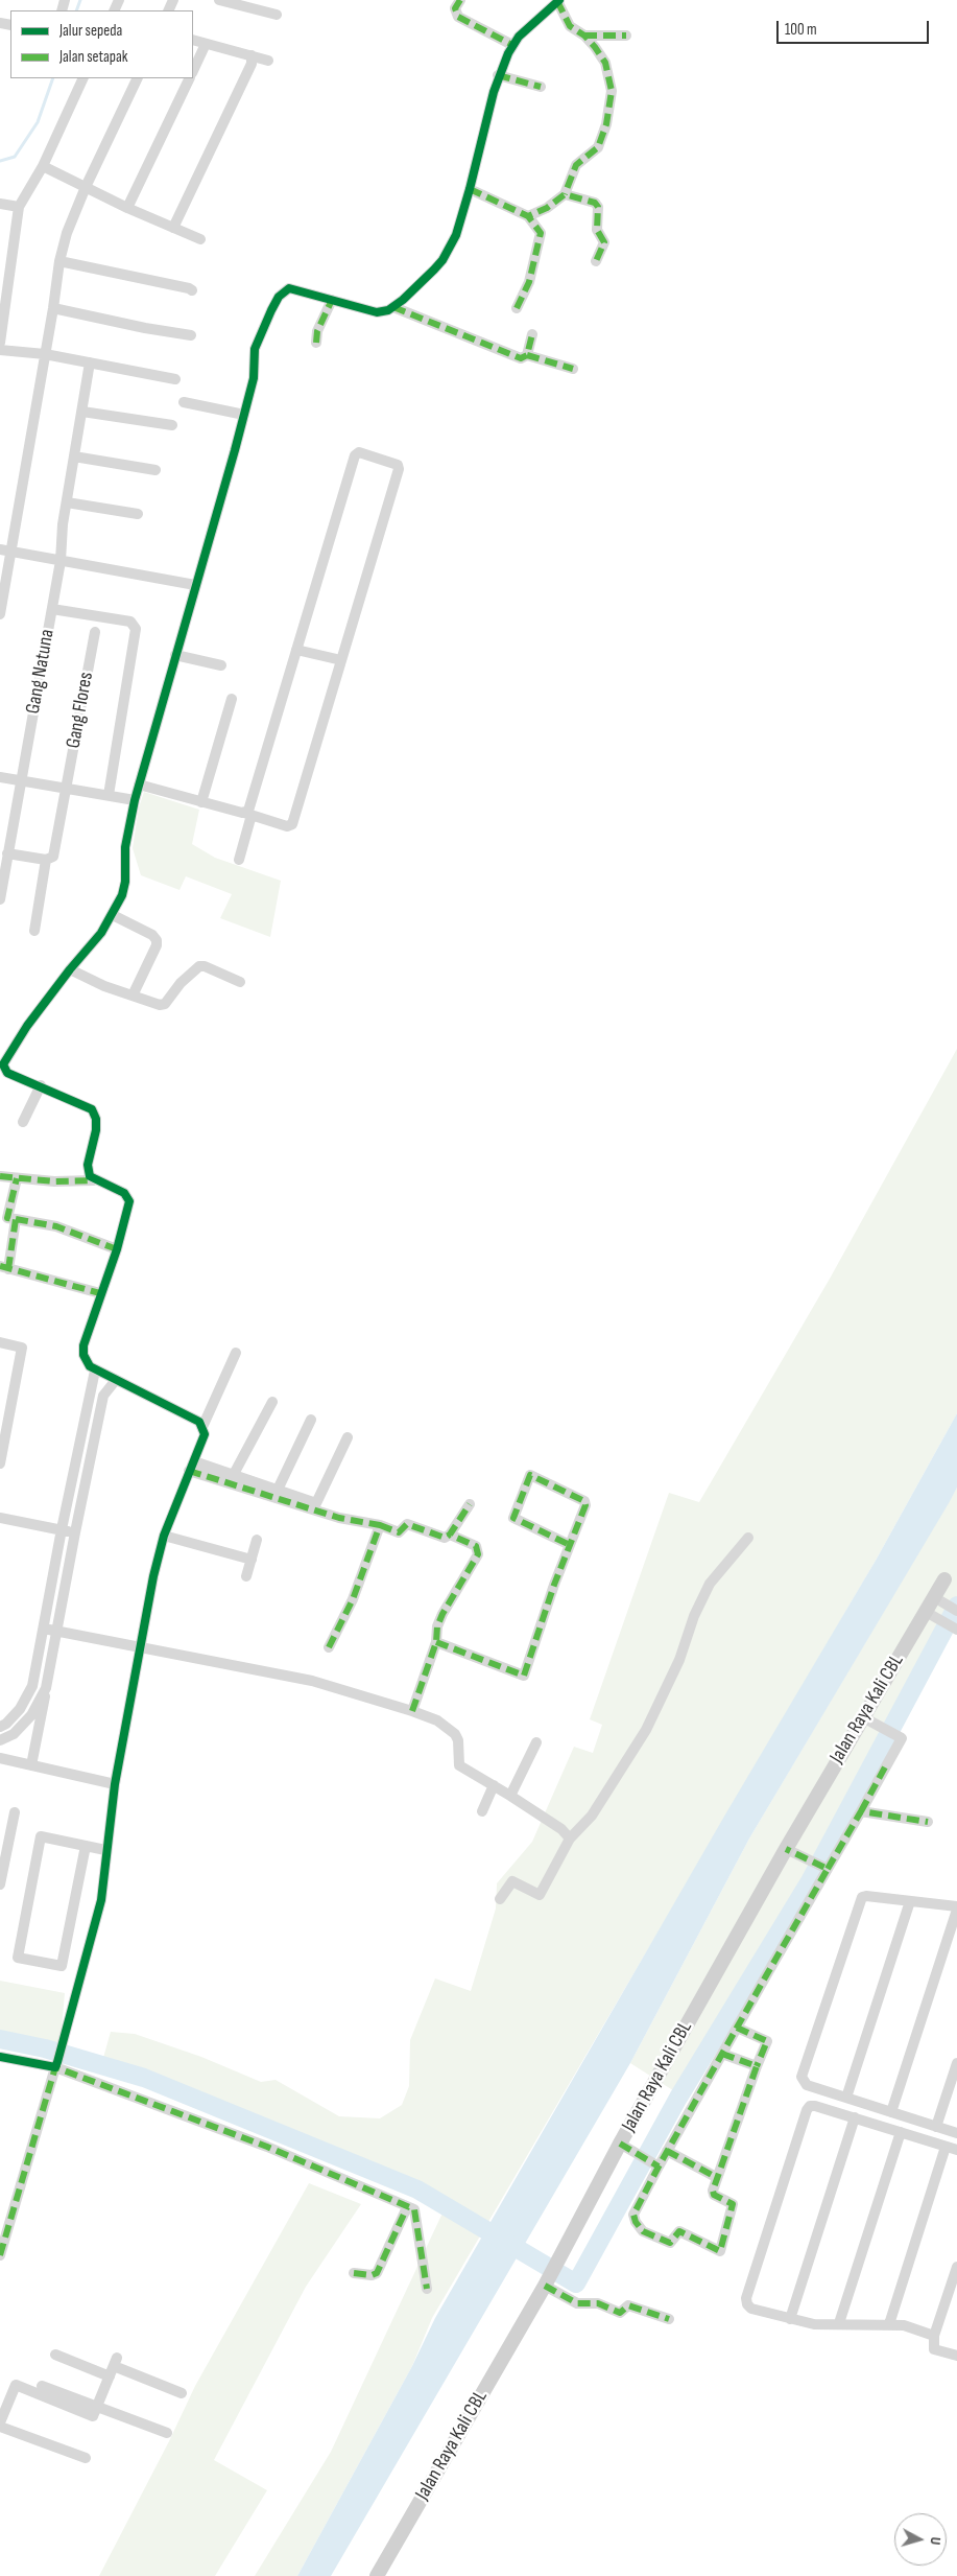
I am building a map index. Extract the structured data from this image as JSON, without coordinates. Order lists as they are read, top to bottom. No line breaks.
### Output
{"streets":{"main road":["Jalan Raya Kali CBL"],"street":["Gang Natuna","Gang Flores"]},"legend":["Jalur sepeda","Jalan setapak"],"scale_bar":"100 m","north":"right"}
